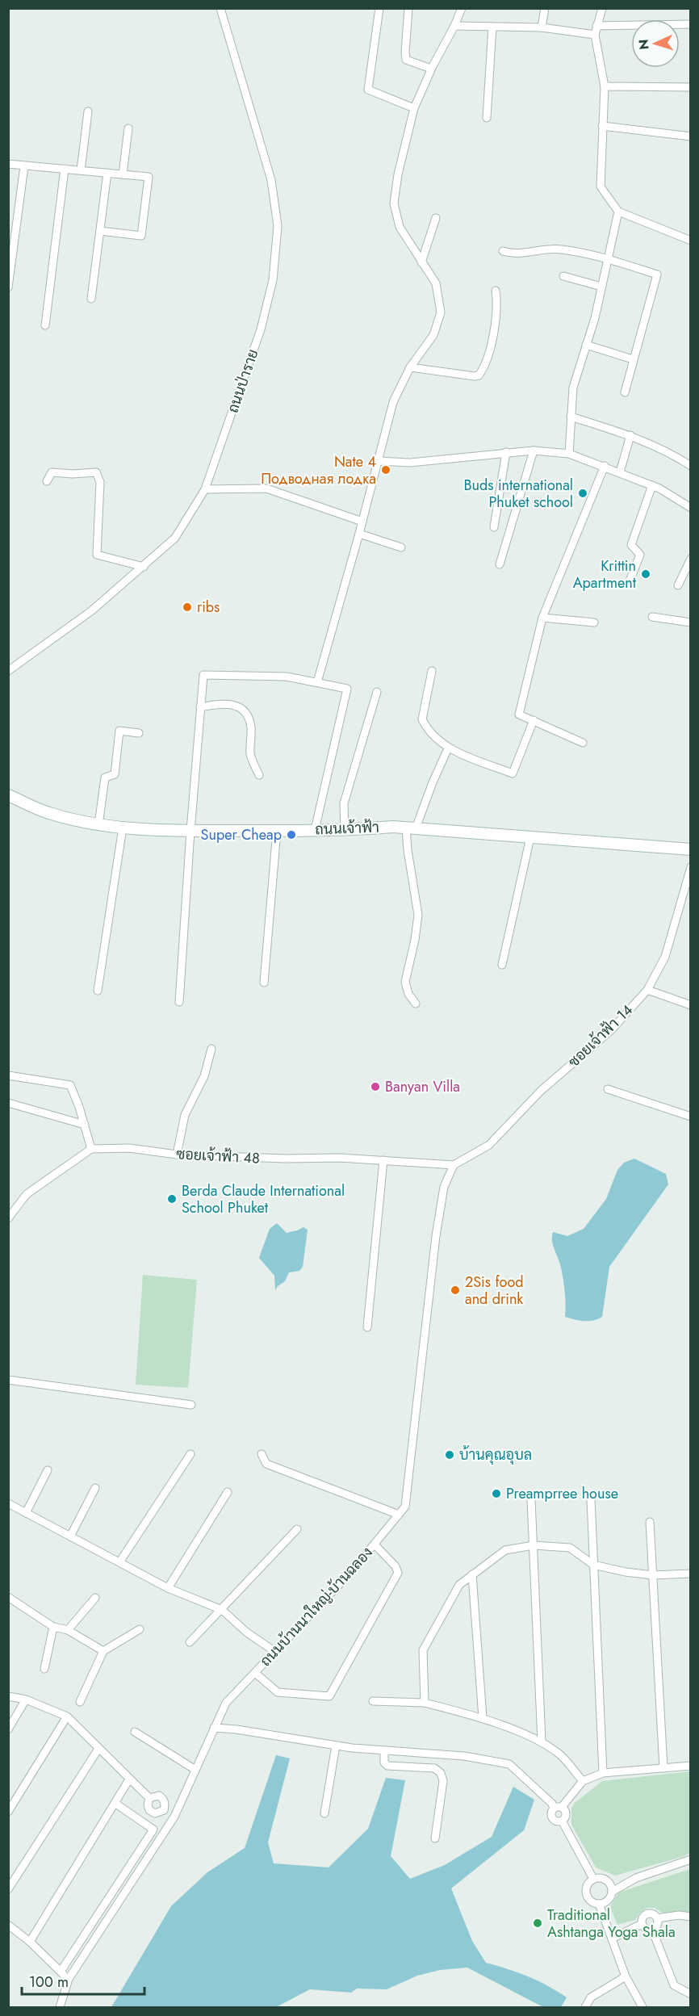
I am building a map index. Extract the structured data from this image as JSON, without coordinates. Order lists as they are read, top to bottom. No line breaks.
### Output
{"streets":{"main road":["ถนนเจ้าฟ้า"],"street":["ถนนป่าราย","ซอยเจ้าฟ้า 14","ซอยเจ้าฟ้า 48","ถนนบ้านนาใหญ่-บ้านฉลอง"]},"crossings":[["ซอยเจ้าฟ้า 14","ซอยเจ้าฟ้า 48"],["ซอยเจ้าฟ้า 14","ถนนบ้านนาใหญ่-บ้านฉลอง"],["ซอยเจ้าฟ้า 48","ถนนบ้านนาใหญ่-บ้านฉลอง"]],"places":["Nate 4 Подводная лодка","Buds international Phuket school","Krittin Apartment","ribs","Super Cheap","Banyan Villa","Berda Claude International School Phuket","2Sis food and drink","บ้านคุณอุบล","Preamprree house","Traditional Ashtanga Yoga Shala"],"scale_bar":"100 m","north":"left"}
